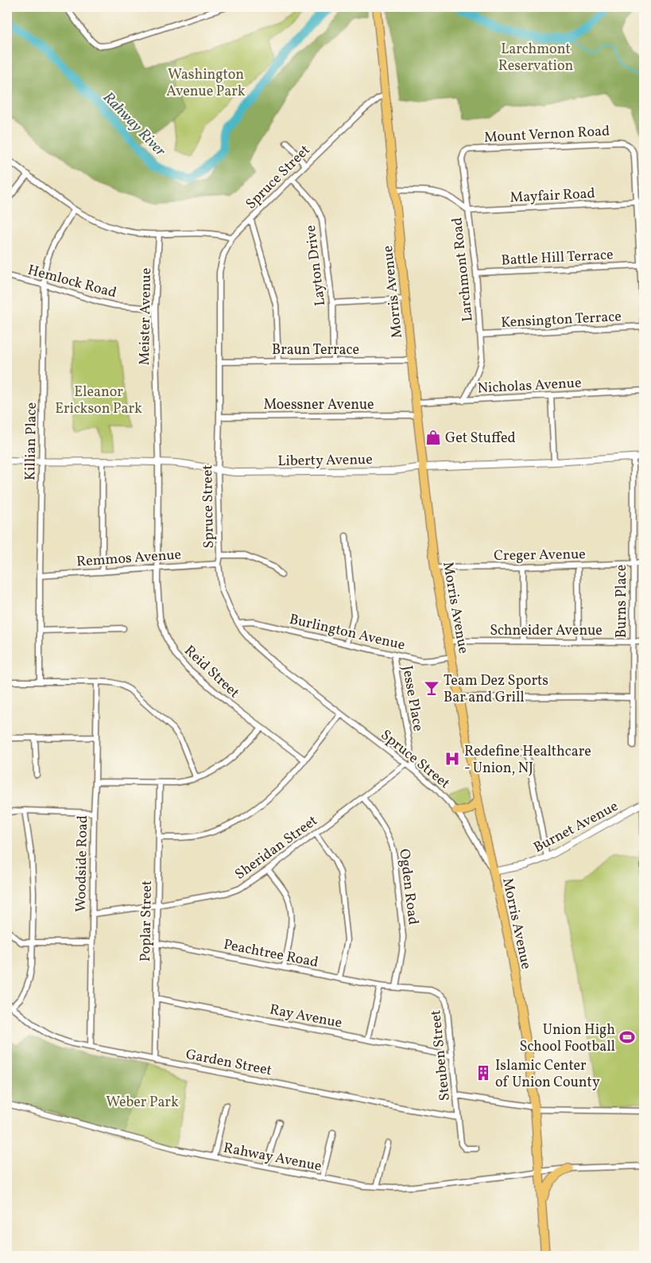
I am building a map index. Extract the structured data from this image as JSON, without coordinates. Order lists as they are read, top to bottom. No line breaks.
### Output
{"streets":{"main road":["Morris Avenue"],"street":["Mount Vernon Road","Spruce Street","Mayfair Road","Battle Hill Terrace","Layton Drive","Larchmont Road","Hemlock Road","Meister Avenue","Kensington Terrace","Braun Terrace","Nicholas Avenue","Moessner Avenue","Killian Place","Liberty Avenue","Creger Avenue","Remmos Avenue","Burns Place","Schneider Avenue","Burlington Avenue","Reid Street","Jesse Place","Burnet Avenue","Sheridan Street","Woodside Road","Ogden Road","Poplar Street","Peachtree Road","Ray Avenue","Steuben Street","Garden Street","Rahway Avenue"]},"crossings":[["Mount Vernon Road","Mayfair Road"],["Mount Vernon Road","Larchmont Road"],["Spruce Street","Layton Drive"],["Spruce Street","Morris Avenue"],["Spruce Street","Braun Terrace"],["Spruce Street","Moessner Avenue"],["Spruce Street","Liberty Avenue"],["Spruce Street","Remmos Avenue"],["Spruce Street","Burlington Avenue"],["Spruce Street","Jesse Place"],["Spruce Street","Burnet Avenue"],["Spruce Street","Sheridan Street"],["Mayfair Road","Larchmont Road"],["Battle Hill Terrace","Larchmont Road"],["Layton Drive","Braun Terrace"],["Larchmont Road","Morris Avenue"],["Larchmont Road","Kensington Terrace"],["Larchmont Road","Nicholas Avenue"],["Hemlock Road","Meister Avenue"],["Hemlock Road","Killian Place"],["Morris Avenue","Braun Terrace"],["Morris Avenue","Nicholas Avenue"],["Morris Avenue","Moessner Avenue"],["Morris Avenue","Liberty Avenue"],["Morris Avenue","Creger Avenue"],["Morris Avenue","Schneider Avenue"],["Morris Avenue","Burlington Avenue"],["Morris Avenue","Burnet Avenue"],["Morris Avenue","Rahway Avenue"],["Meister Avenue","Liberty Avenue"],["Meister Avenue","Remmos Avenue"],["Meister Avenue","Reid Street"],["Killian Place","Liberty Avenue"],["Killian Place","Remmos Avenue"],["Liberty Avenue","Burns Place"],["Creger Avenue","Burns Place"],["Remmos Avenue","Reid Street"],["Burns Place","Schneider Avenue"],["Burlington Avenue","Jesse Place"],["Sheridan Street","Woodside Road"],["Sheridan Street","Ogden Road"],["Sheridan Street","Poplar Street"],["Woodside Road","Garden Street"],["Ogden Road","Peachtree Road"],["Ogden Road","Steuben Street"],["Poplar Street","Peachtree Road"],["Poplar Street","Ray Avenue"],["Poplar Street","Garden Street"],["Peachtree Road","Steuben Street"],["Ray Avenue","Steuben Street"],["Steuben Street","Garden Street"]],"water":["Rahway River"],"parks":["Larchmont Reservation","Washington Avenue Park","Eleanor Erickson Park","Weber Park"],"places":{"shop":["Get Stuffed"],"bar":["Team Dez Sports Bar and Grill"],"hospital":["Redefine Healthcare - Union, NJ"],"sports":["Union High School Football"],"building":["Islamic Center of Union County"]}}
